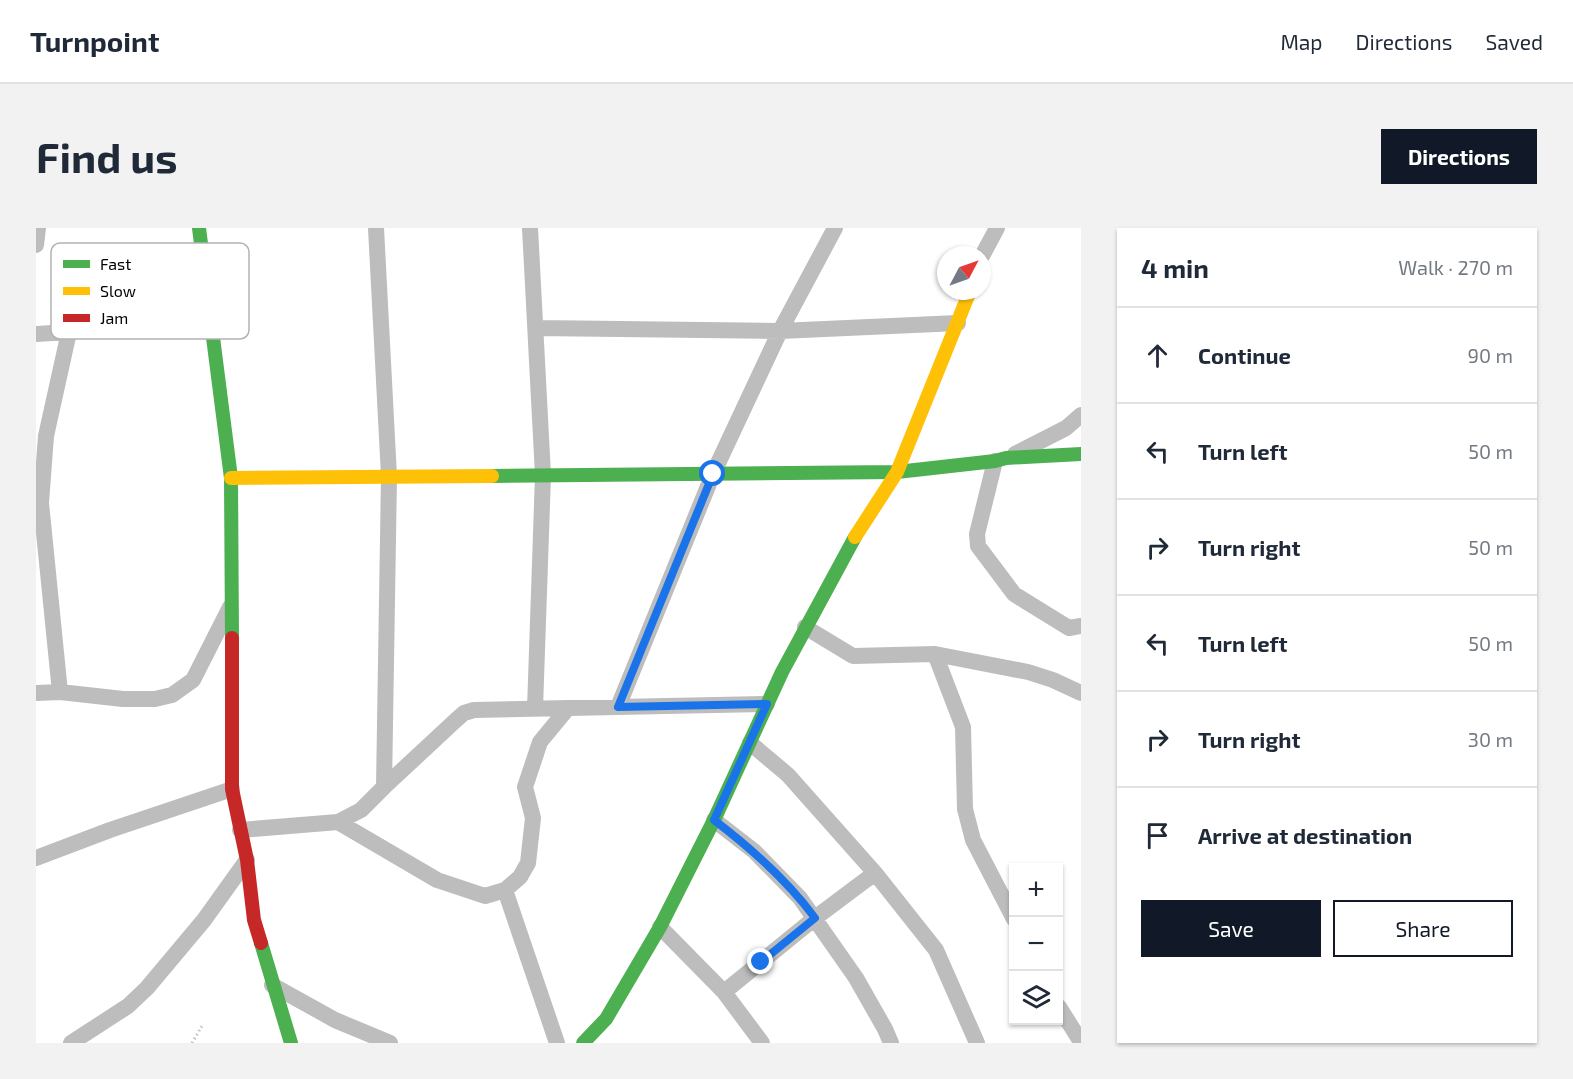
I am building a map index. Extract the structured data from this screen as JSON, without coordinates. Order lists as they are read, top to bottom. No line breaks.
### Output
{"legend":["Fast","Slow","Jam"],"north":"top right","page":{"header":"Turnpoint","nav":["Map","Directions","Saved"],"buttons":["Directions",["Save","Share"]],"title":"Find us","heading":["4 min","Walk · 270 m"],"list":[["Continue","90 m"],["Turn left","50 m"],["Turn right","50 m"],["Turn left","50 m"],["Turn right","30 m"],"Arrive at destination"],"map_buttons":["+","−"]}}
